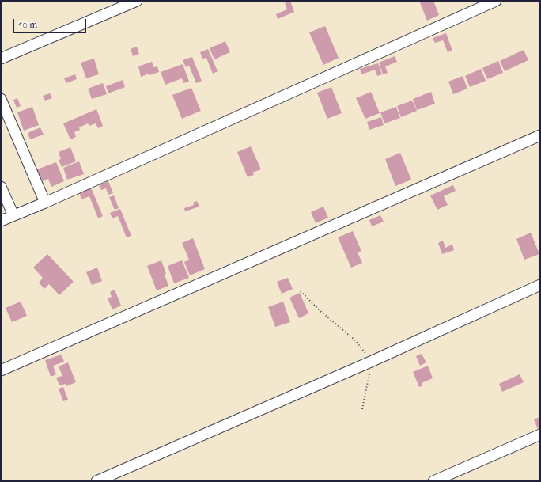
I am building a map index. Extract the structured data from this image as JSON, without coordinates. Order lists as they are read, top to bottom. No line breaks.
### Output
{"scale_bar":"50 m"}
